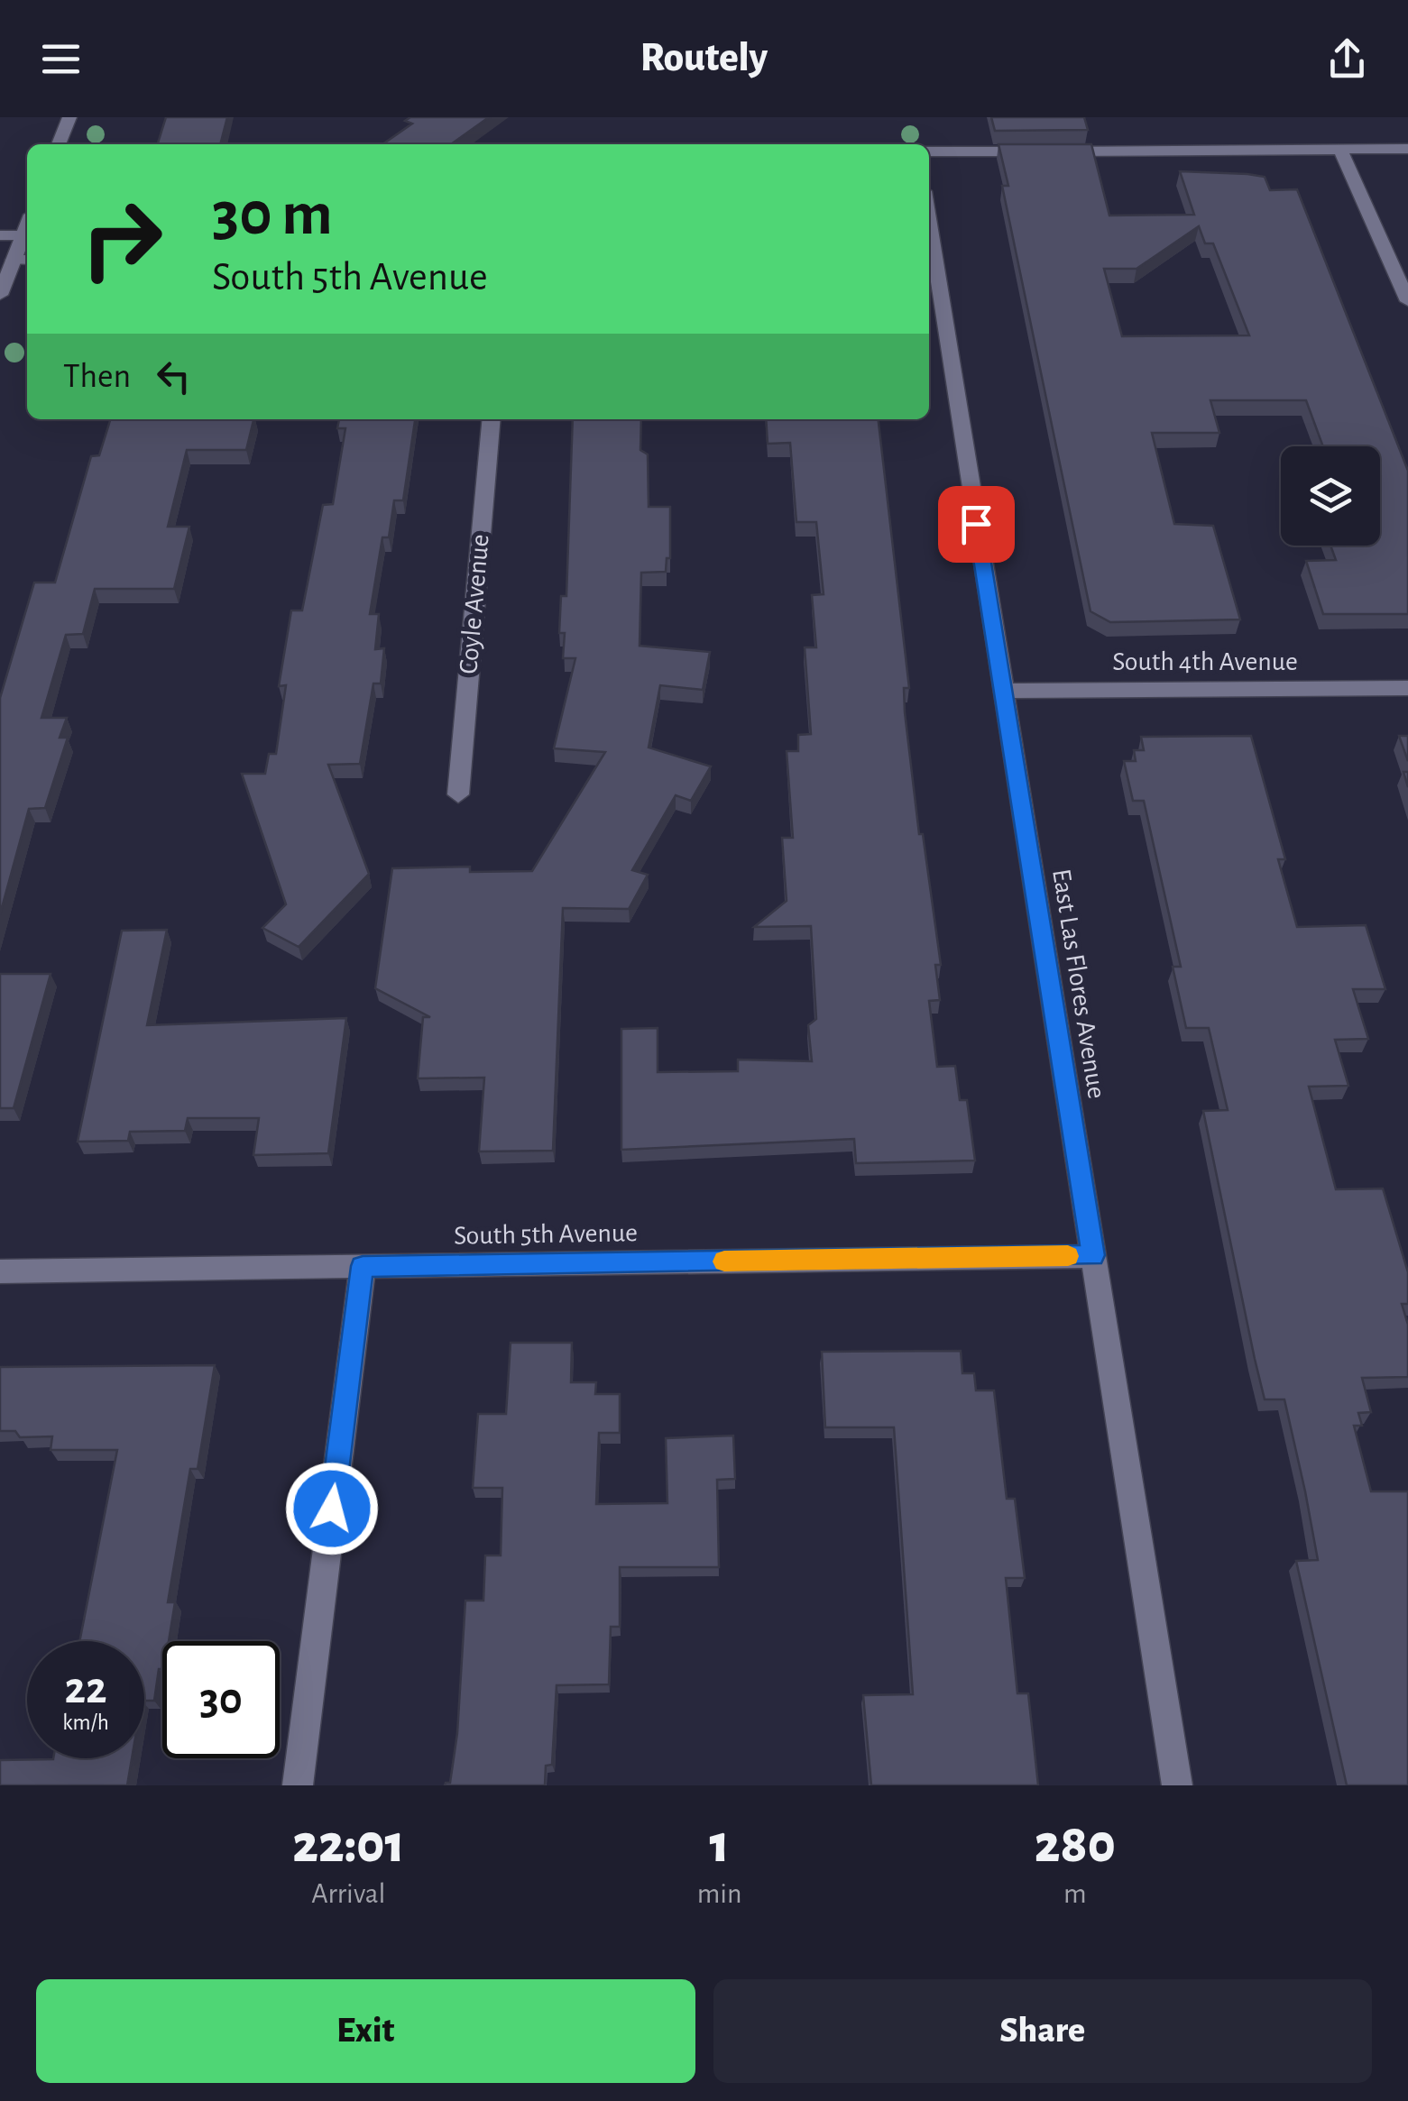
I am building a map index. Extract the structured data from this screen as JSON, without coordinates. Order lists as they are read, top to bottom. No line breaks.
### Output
{"streets":{"street":["Coyle Avenue","South 4th Avenue","East Las Flores Avenue","South 5th Avenue"]},"crossings":[["South 4th Avenue","East Las Flores Avenue"],["East Las Flores Avenue","South 5th Avenue"]],"page":{"header":"Routely","turn":["30 m","South 5th Avenue"],"then":"Then","speed":"22 km/h","limit":"30","eta":["22:01","Arrival","1","min","280","m"],"buttons":["Exit","Share"]}}
